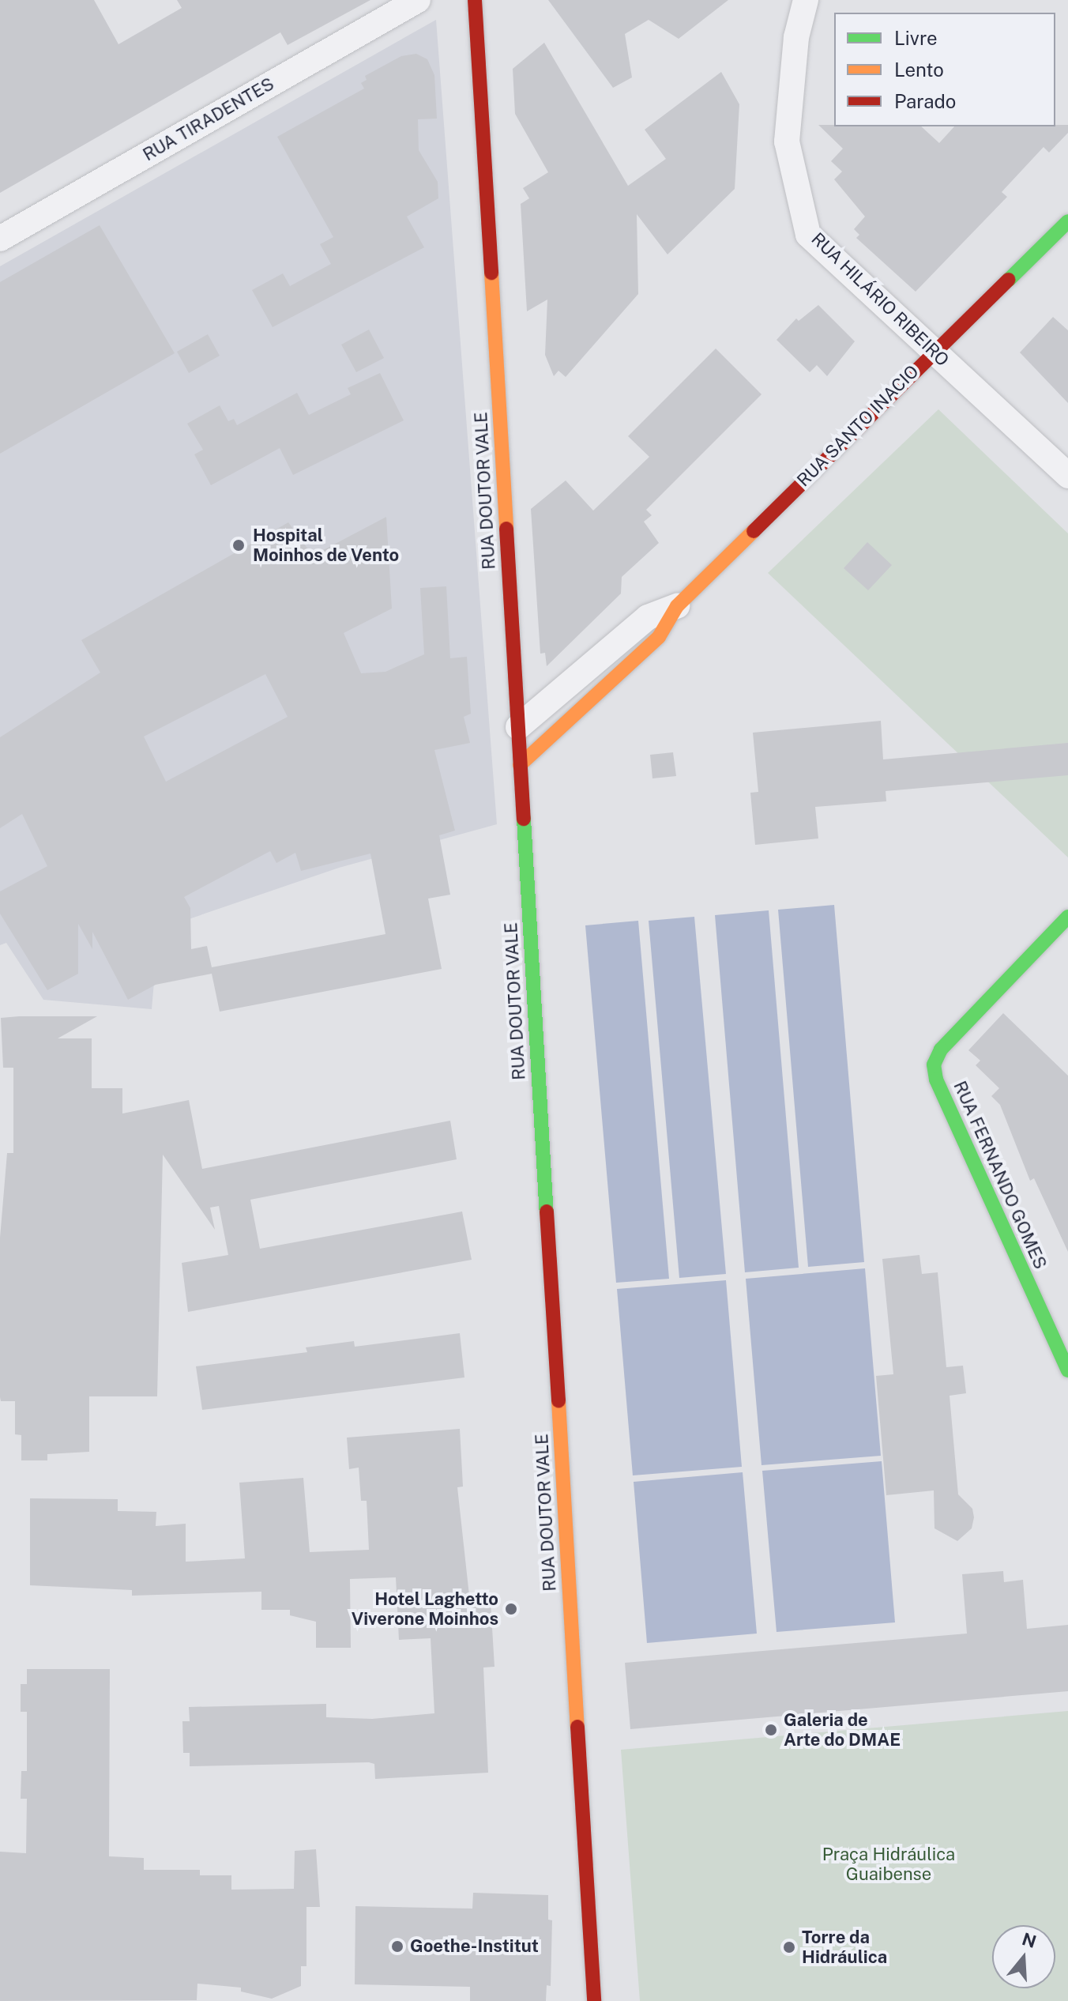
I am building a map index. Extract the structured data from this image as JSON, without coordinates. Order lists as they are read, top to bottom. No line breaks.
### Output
{"streets":{"street":["RUA TIRADENTES","RUA HILÁRIO RIBEIRO","RUA SANTO INACIO","RUA DOUTOR VALE","RUA FERNANDO GOMES"]},"crossings":[["RUA HILÁRIO RIBEIRO","RUA SANTO INACIO"],["RUA SANTO INACIO","RUA DOUTOR VALE"]],"parks":["Praça Hidráulica Guaibense"],"places":["Hospital Moinhos de Vento","Hotel Laghetto Viverone Moinhos","Galeria de Arte do DMAE","Goethe-Institut","Torre da Hidráulica"],"legend":["Livre","Lento","Parado"],"north":"top"}
